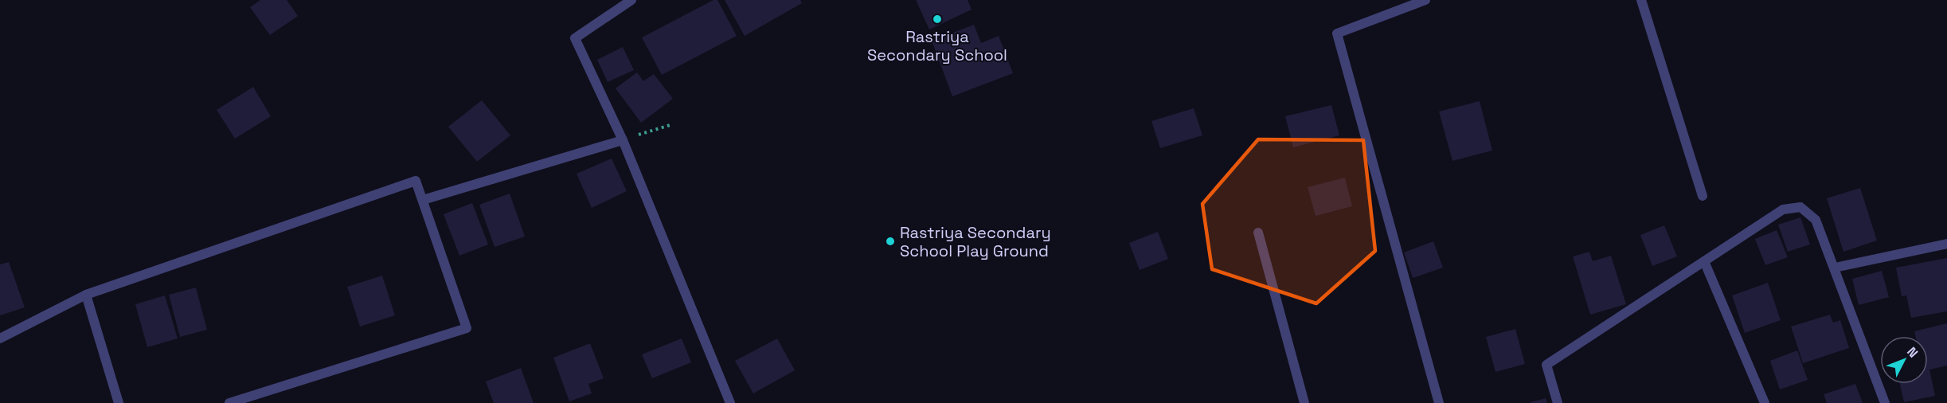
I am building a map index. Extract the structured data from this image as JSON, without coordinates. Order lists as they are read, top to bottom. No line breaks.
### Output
{"places":["Rastriya Secondary School","Rastriya Secondary School Play Ground"],"north":"top right"}
